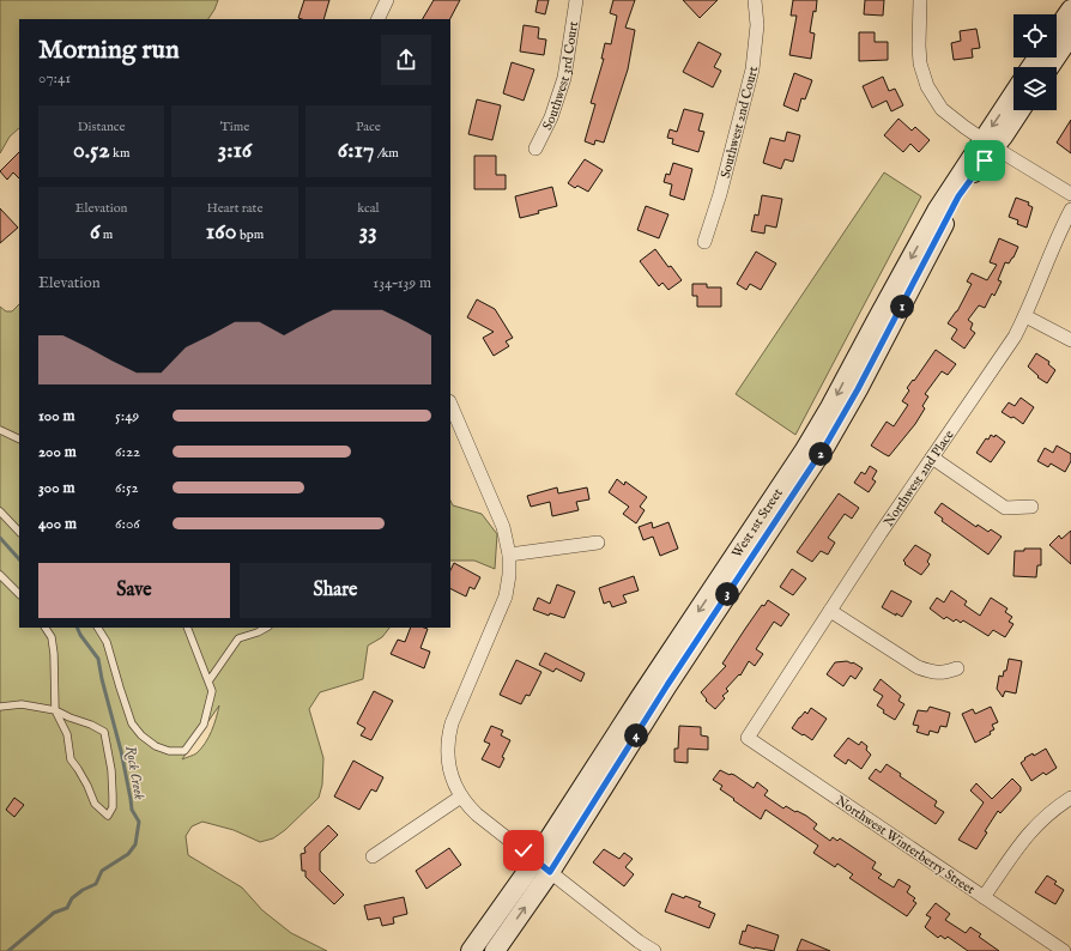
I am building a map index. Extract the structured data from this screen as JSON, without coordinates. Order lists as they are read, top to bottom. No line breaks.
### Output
{"streets":{"main road":["West 1st Street"],"street":["Southwest 3rd Court","Southwest 2nd Court","Northwest 2nd Place","Northwest Winterberry Street"]},"crossings":[["Northwest 2nd Place","Northwest Winterberry Street"]],"water":["Rock Creek"],"page":{"heading":["Morning run","07:41"],"stats":[["Distance","0.52 km"],["Time","3:16"],["Pace","6:17 /km"],["Elevation","6 m"],["Heart rate","160 bpm"],["kcal","33"]],"chart":["Elevation","134–139 m"],"pins":["1","2","3","4"],"list":[{"name":"100 m","note":"5:49"},{"name":"200 m","note":"6:22"},{"name":"300 m","note":"6:52"},{"name":"400 m","note":"6:06"}],"buttons":["Save","Share"]}}
